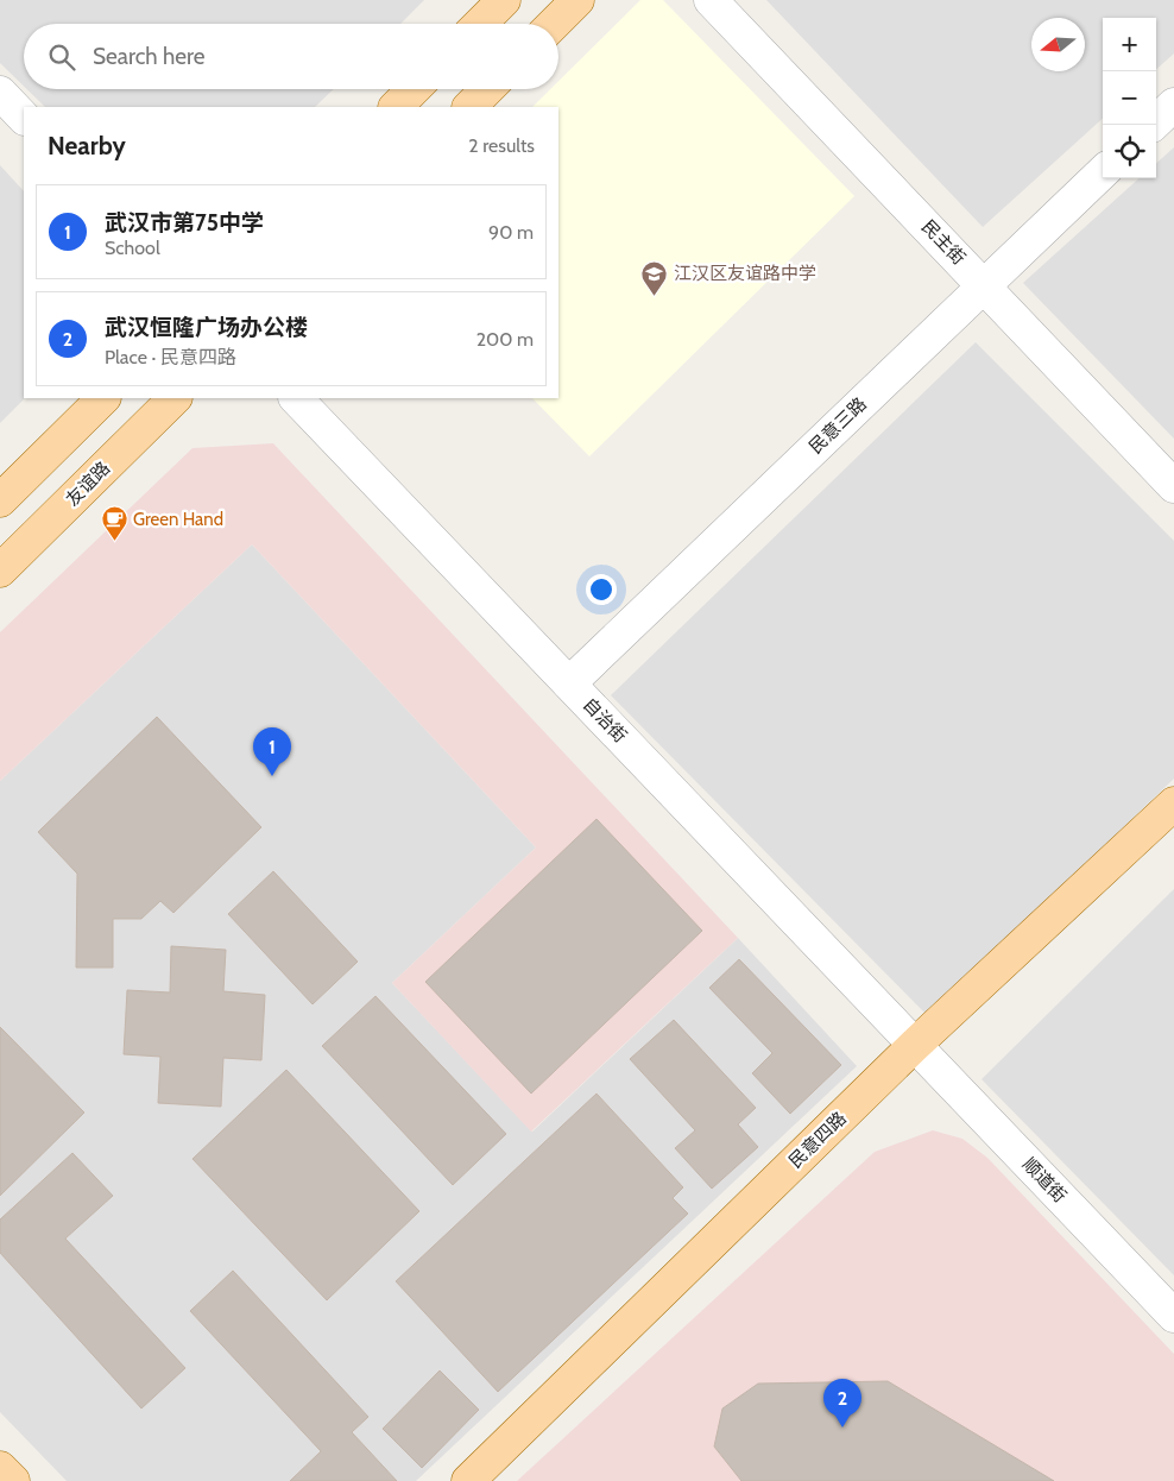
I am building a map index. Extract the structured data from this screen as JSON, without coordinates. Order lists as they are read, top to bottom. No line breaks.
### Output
{"streets":{"main road":["友谊路","民意四路"],"street":["民主街","民意三路","自治街","顺道街"]},"crossings":[["民主街","民意三路"],["民意三路","自治街"],["自治街","民意四路"],["自治街","顺道街"],["民意四路","顺道街"]],"places":{"school or university":["江汉区友谊路中学"],"cafe":["Green Hand"]},"north":"left","page":{"map_buttons":["+","−"],"search":"Search here","heading":["Nearby","2 results"],"list":[{"mark":"1","name":"武汉市第75中学","note":"School","value":"90 m"},{"mark":"2","name":"武汉恒隆广场办公楼","note":"Place · 民意四路","value":"200 m"}],"pins":["1","2"]}}
